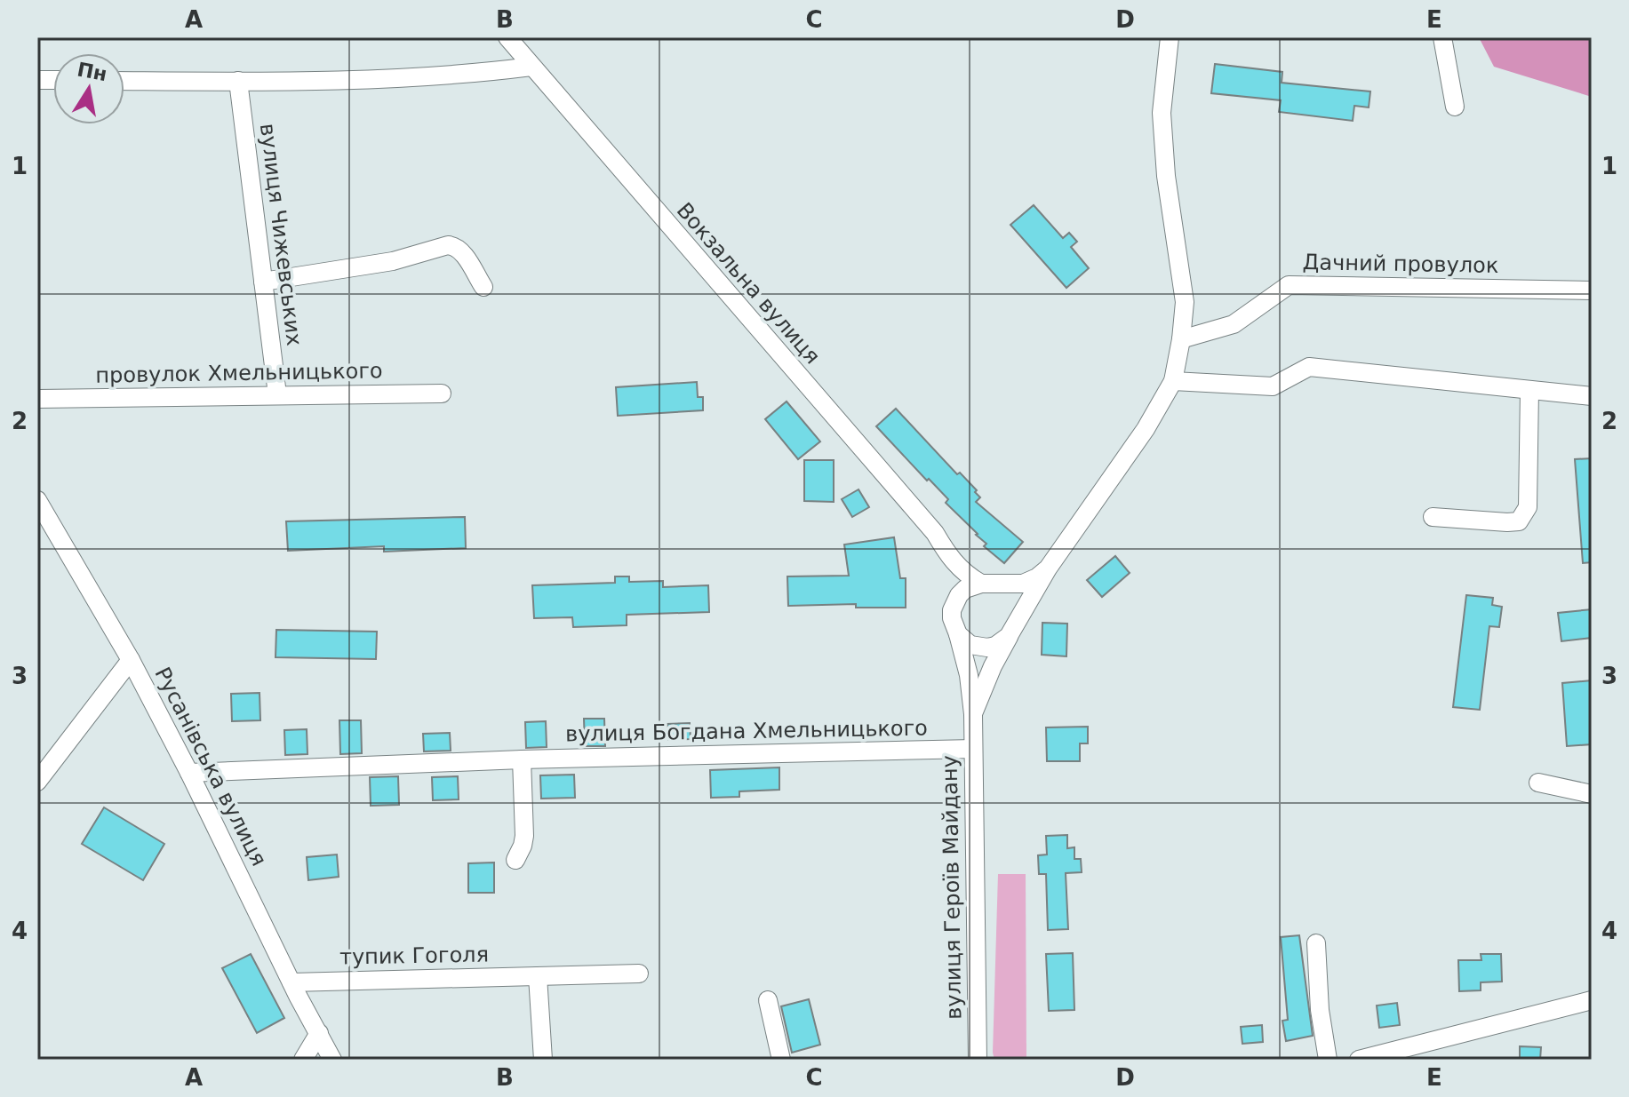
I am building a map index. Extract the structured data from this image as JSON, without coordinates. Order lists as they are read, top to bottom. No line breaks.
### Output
{"streets":{"street":["вулиця Чижевських","Дачний провулок","Вокзальна вулиця","провулок Хмельницького","вулиця Богдана Хмельницького","Русанівська вулиця","вулиця Героїв Майдану","тупик Гоголя"]},"crossings":[["вулиця Чижевських","провулок Хмельницького"],["Дачний провулок","вулиця Героїв Майдану"],["Вокзальна вулиця","вулиця Героїв Майдану"],["вулиця Богдана Хмельницького","Русанівська вулиця"],["вулиця Богдана Хмельницького","вулиця Героїв Майдану"],["Русанівська вулиця","тупик Гоголя"]],"north":"top","grid":{"columns":["A","B","C","D","E"],"rows":["1","2","3","4"]}}
